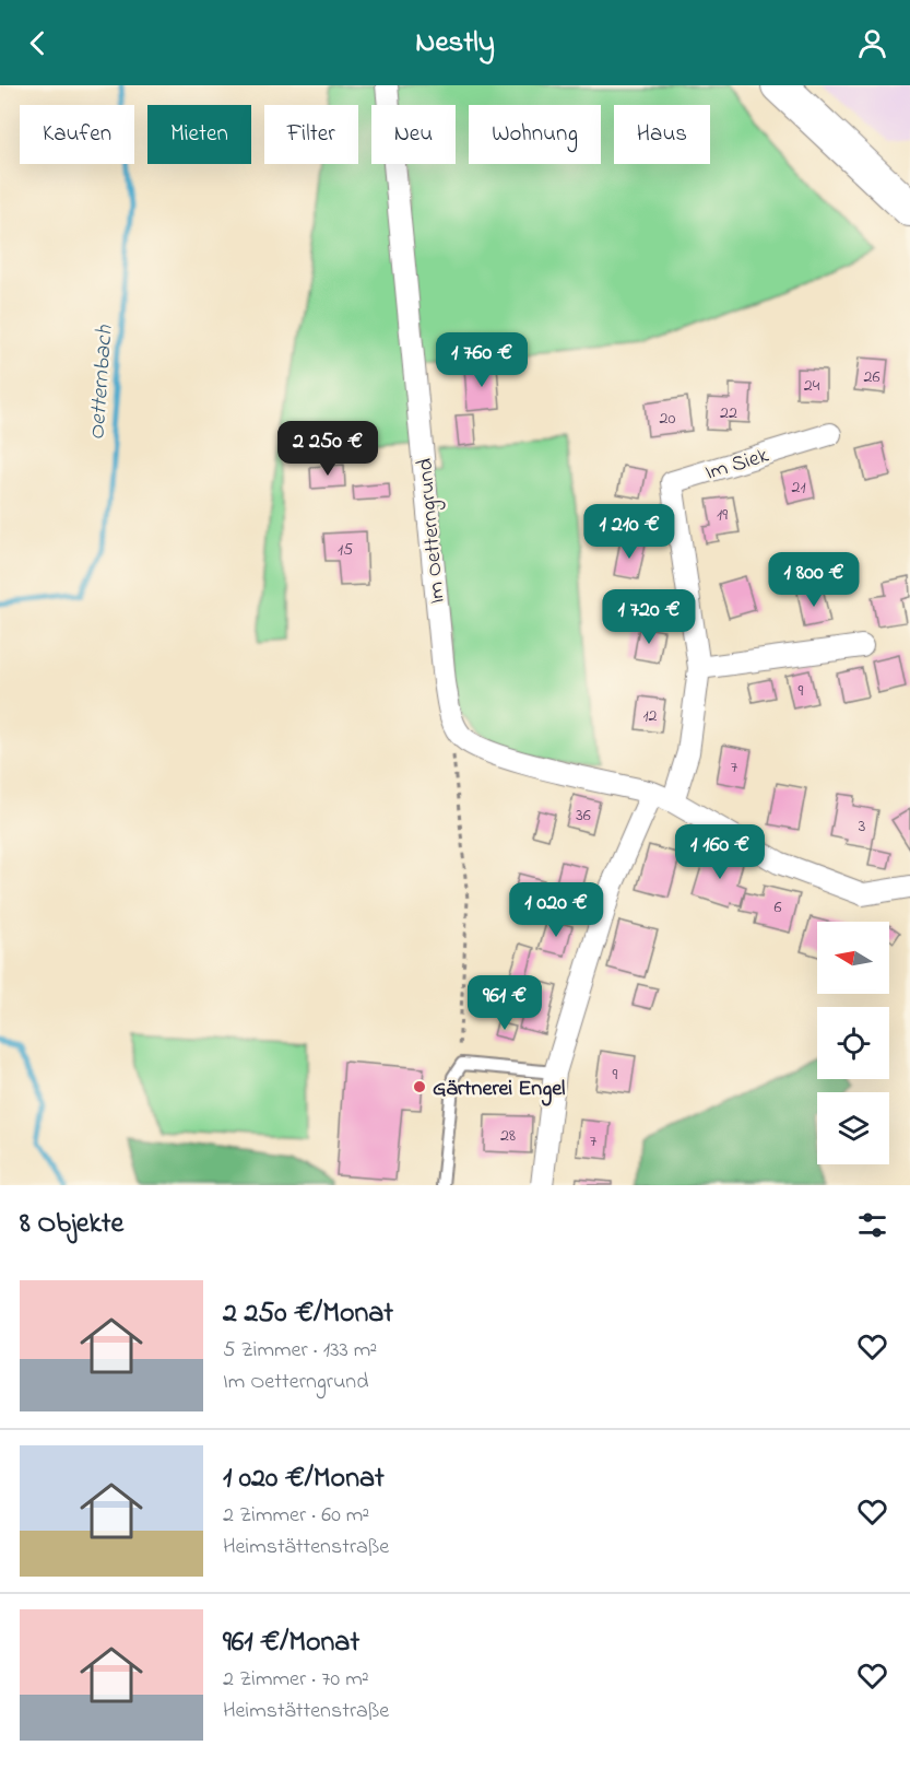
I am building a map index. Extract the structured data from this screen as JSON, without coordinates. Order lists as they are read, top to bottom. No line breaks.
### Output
{"streets":{"street":["Im Siek","Im Oetterngrund"]},"water":["Oetternbach"],"places":["Gärtnerei Engel"],"house_numbers":["26","24","22","20","21","19","15","9","12","7","36","3","6","9","28","7"],"north":"left","page":{"header":"Nestly","chip":["Kaufen","Mieten","Filter","Neu","Wohnung","Haus"],"price":["1 760 €","2 250 €","1 210 €","1 800 €","1 720 €","1 160 €","1 020 €","961 €"],"heading":"8 Objekte","list":[{"name":"2 250 €/Monat","note":"5 Zimmer · 133 m² · Im Oetterngrund"},{"name":"1 020 €/Monat","note":"2 Zimmer · 60 m² · Heimstättenstraße"},{"name":"961 €/Monat","note":"2 Zimmer · 70 m² · Heimstättenstraße"}]}}
